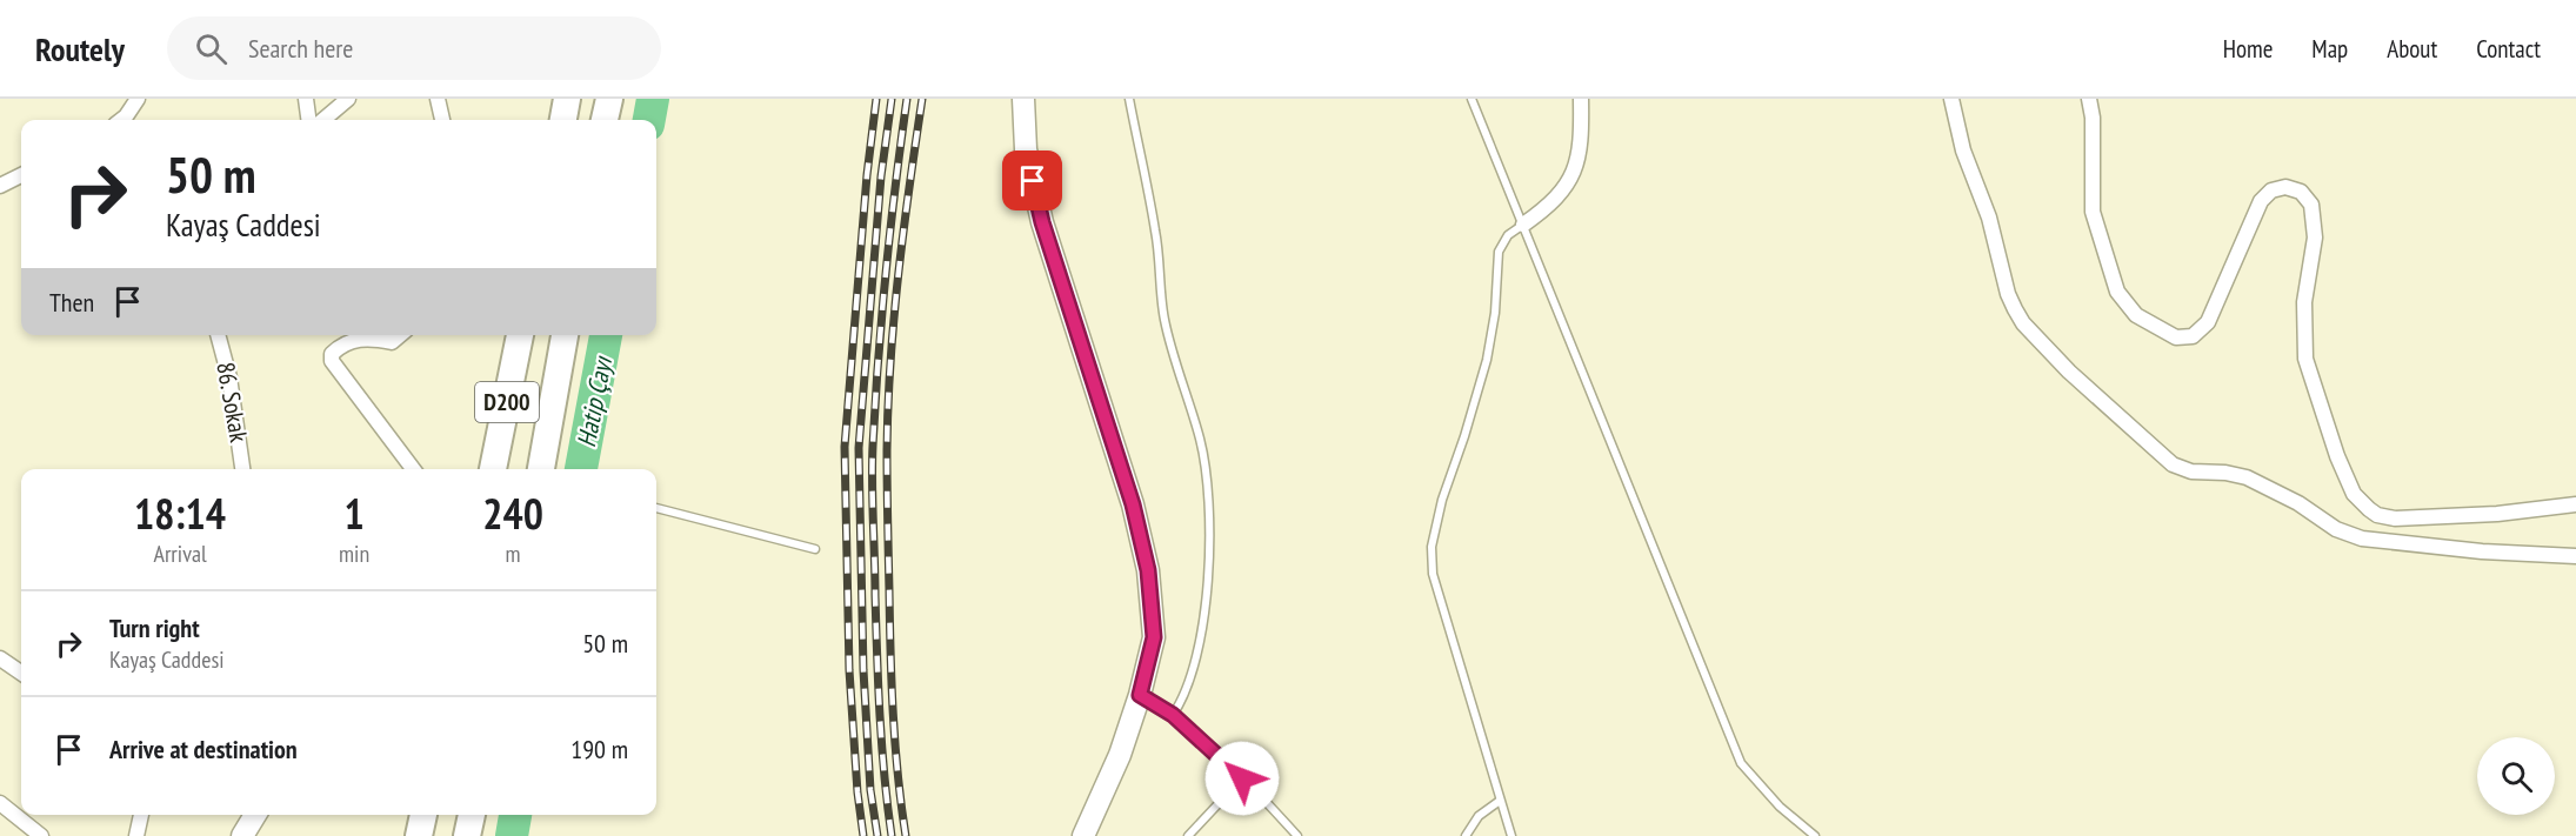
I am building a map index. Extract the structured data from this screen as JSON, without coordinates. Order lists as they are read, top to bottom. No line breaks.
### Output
{"streets":{"highway":["D200"],"street":["86. Sokak"]},"water":["Hatip Çayı"],"page":{"header":"Routely","search":"Search here","nav":["Home","Map","About","Contact"],"turn":["50 m","Kayaş Caddesi"],"then":"Then","eta":["18:14","Arrival","1","min","240","m"],"list":[{"name":"Turn right","note":"Kayaş Caddesi","value":"50 m"},{"name":"Arrive at destination","value":"190 m"}]}}
